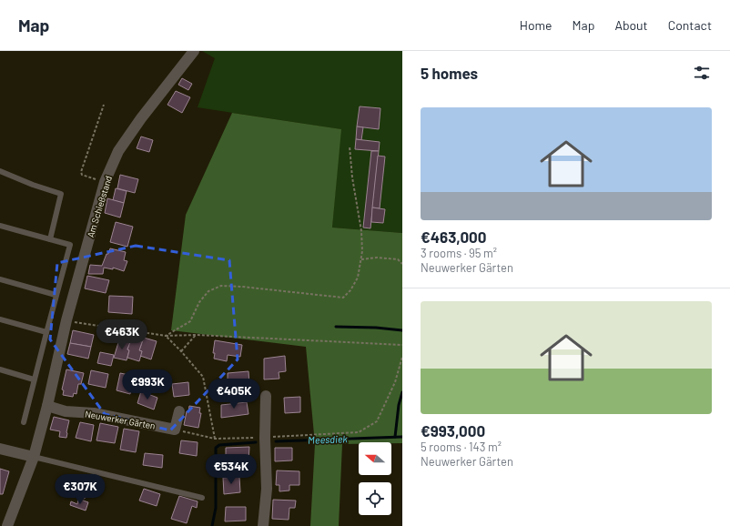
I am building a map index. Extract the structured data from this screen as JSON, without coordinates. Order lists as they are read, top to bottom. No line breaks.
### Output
{"streets":{"street":["Am Schießstand","Neuwerker Gärten"]},"water":["Meesdiek"],"north":"left","page":{"header":"Map","nav":["Home","Map","About","Contact"],"heading":"5 homes","list":[{"name":"€463,000","note":"3 rooms · 95 m² · Neuwerker Gärten"},{"name":"€993,000","note":"5 rooms · 143 m² · Neuwerker Gärten"}],"price":["€463K","€993K","€405K","€534K","€307K"]}}
